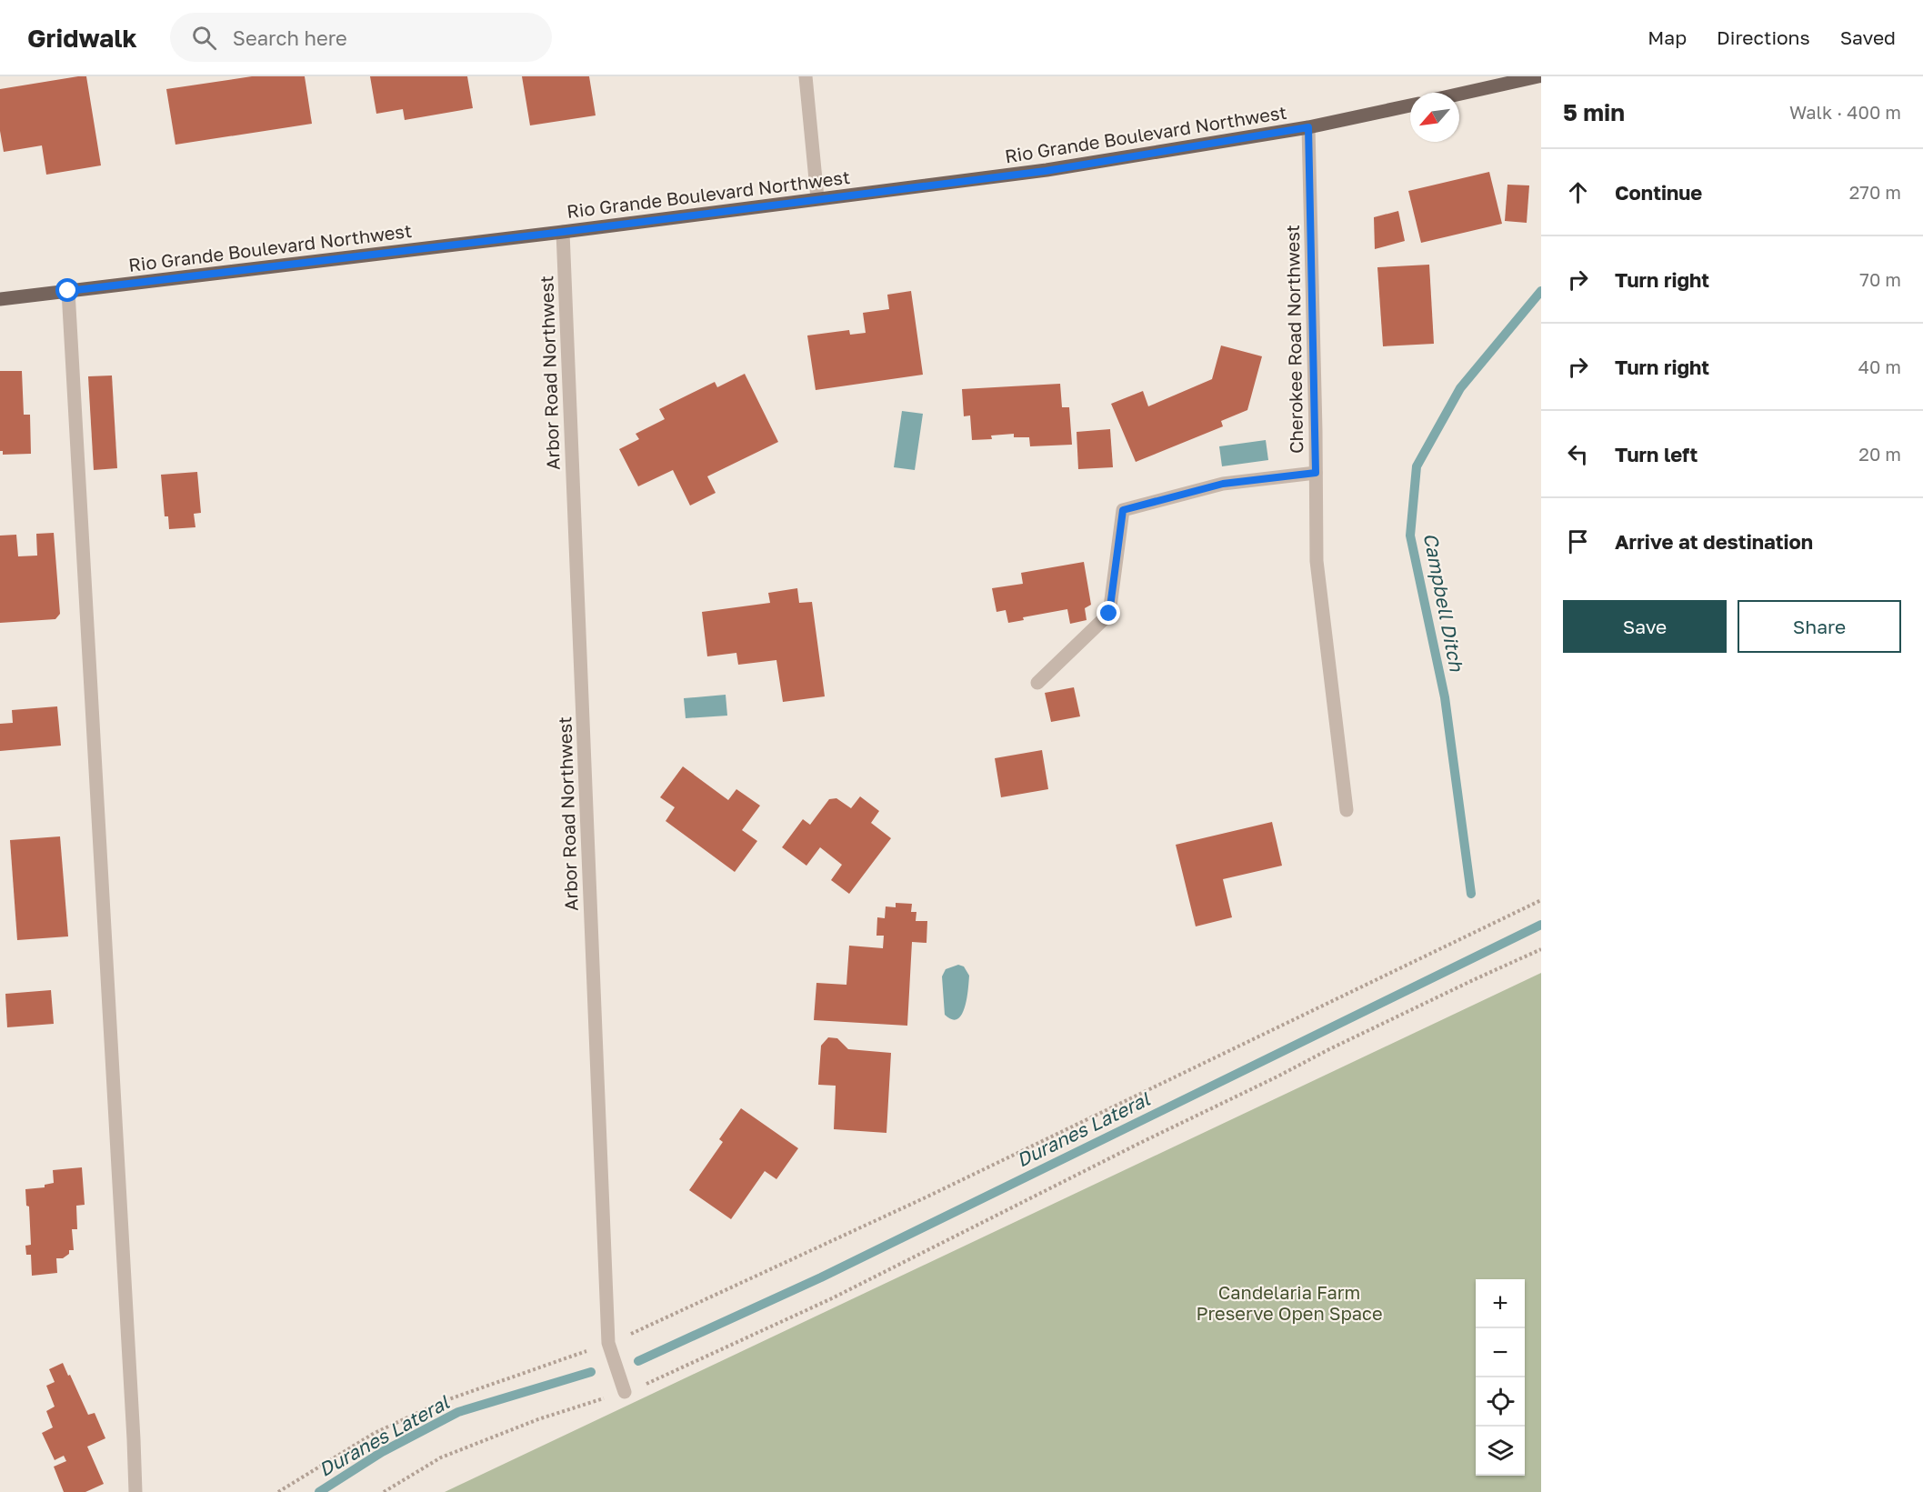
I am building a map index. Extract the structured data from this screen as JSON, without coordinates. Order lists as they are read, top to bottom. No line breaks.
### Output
{"streets":{"main road":["Rio Grande Boulevard Northwest"],"street":["Cherokee Road Northwest","Arbor Road Northwest"]},"crossings":[["Rio Grande Boulevard Northwest","Cherokee Road Northwest"],["Rio Grande Boulevard Northwest","Arbor Road Northwest"]],"water":["Campbell Ditch","Duranes Lateral"],"parks":["Candelaria Farm Preserve Open Space"],"north":"bottom left","page":{"header":"Gridwalk","search":"Search here","nav":["Map","Directions","Saved"],"heading":["5 min","Walk · 400 m"],"list":[["Continue","270 m"],["Turn right","70 m"],["Turn right","40 m"],["Turn left","20 m"],"Arrive at destination"],"buttons":["Save","Share"],"map_buttons":["+","−"]}}
